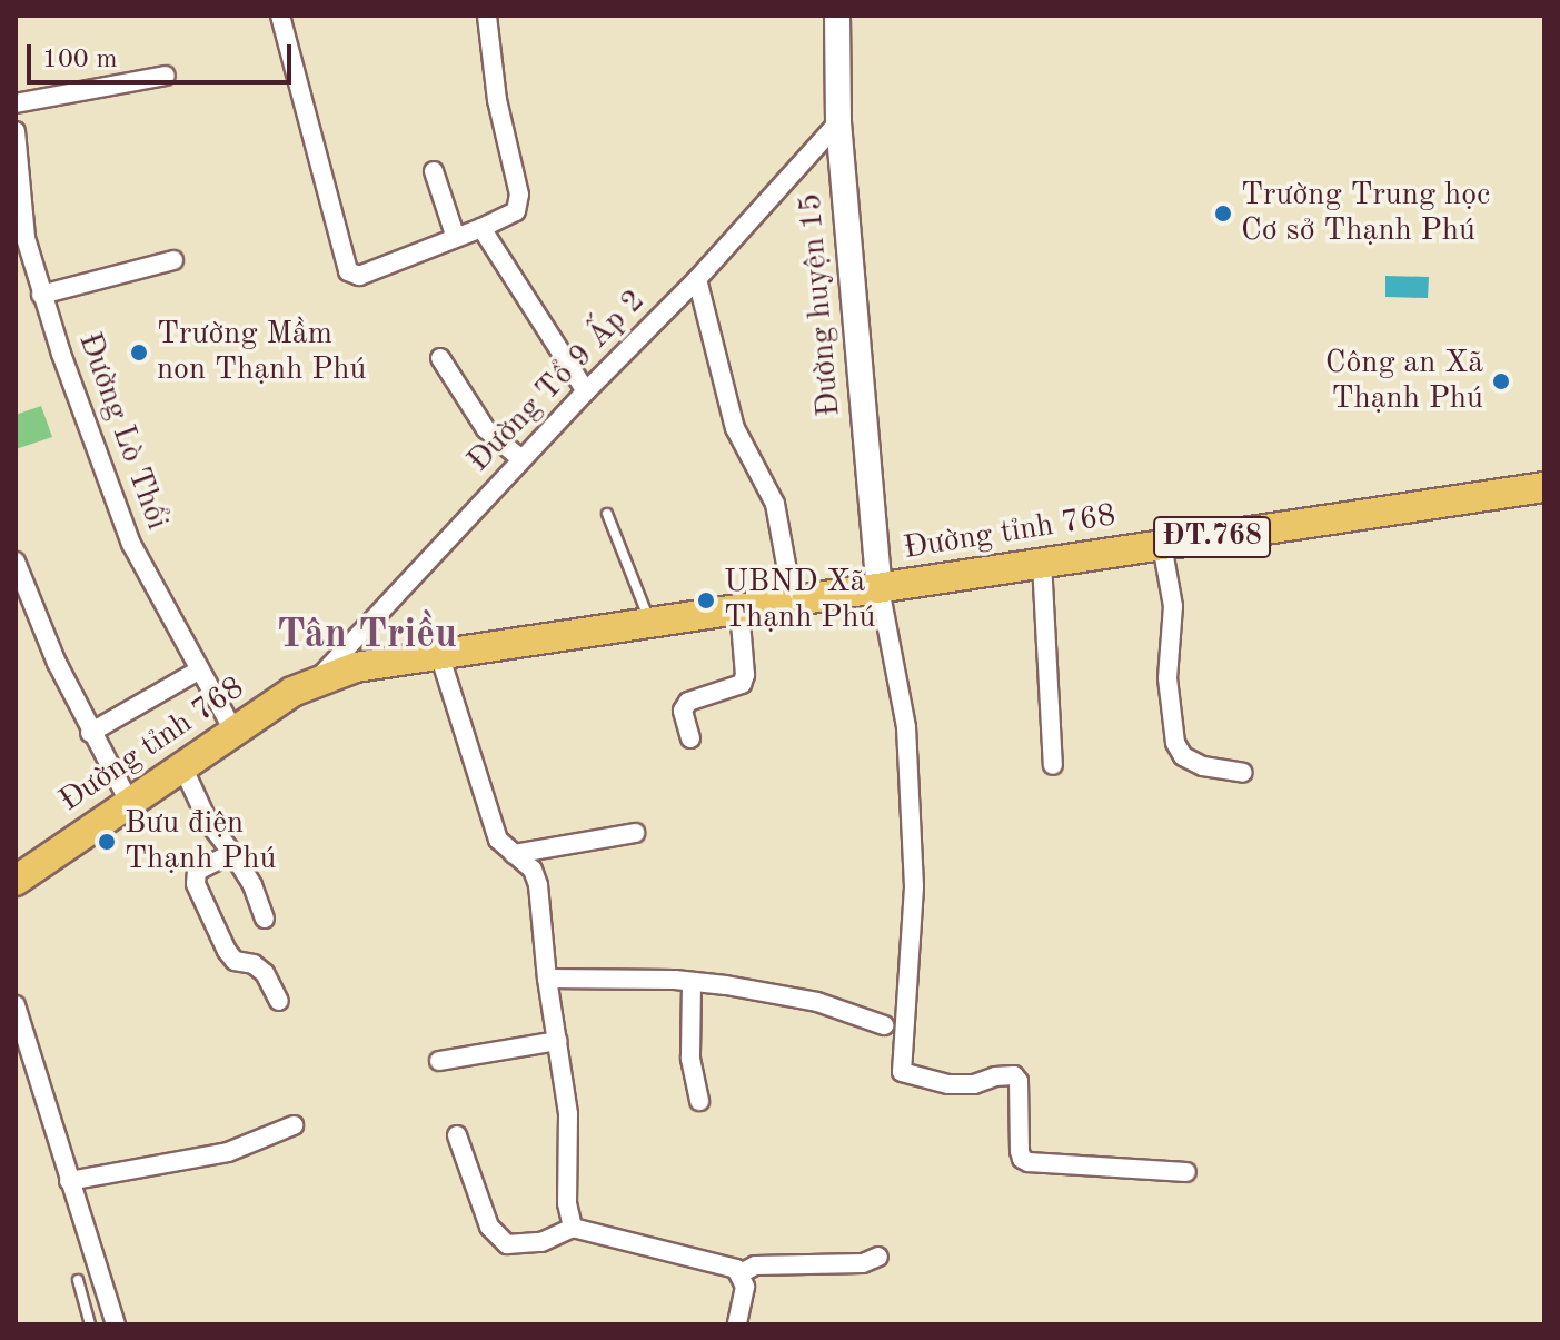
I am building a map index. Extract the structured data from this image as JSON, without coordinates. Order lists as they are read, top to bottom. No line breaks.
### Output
{"streets":{"main road":["Đường tỉnh 768","ĐT.768"],"street":["Đường huyện 15","Đường Tổ 9 Ấp 2","Đường Lò Thổi"]},"crossings":[["Đường huyện 15","Đường Tổ 9 Ấp 2"],["Đường huyện 15","Đường tỉnh 768"],["Đường Tổ 9 Ấp 2","Đường tỉnh 768"],["Đường Lò Thổi","Đường tỉnh 768"]],"districts":["Tân Triều"],"places":["Trường Trung học Cơ sở Thạnh Phú","Trường Mầm non Thạnh Phú","Công an Xã Thạnh Phú","UBND Xã Thạnh Phú","Bưu điện Thạnh Phú"],"scale_bar":"100 m"}
